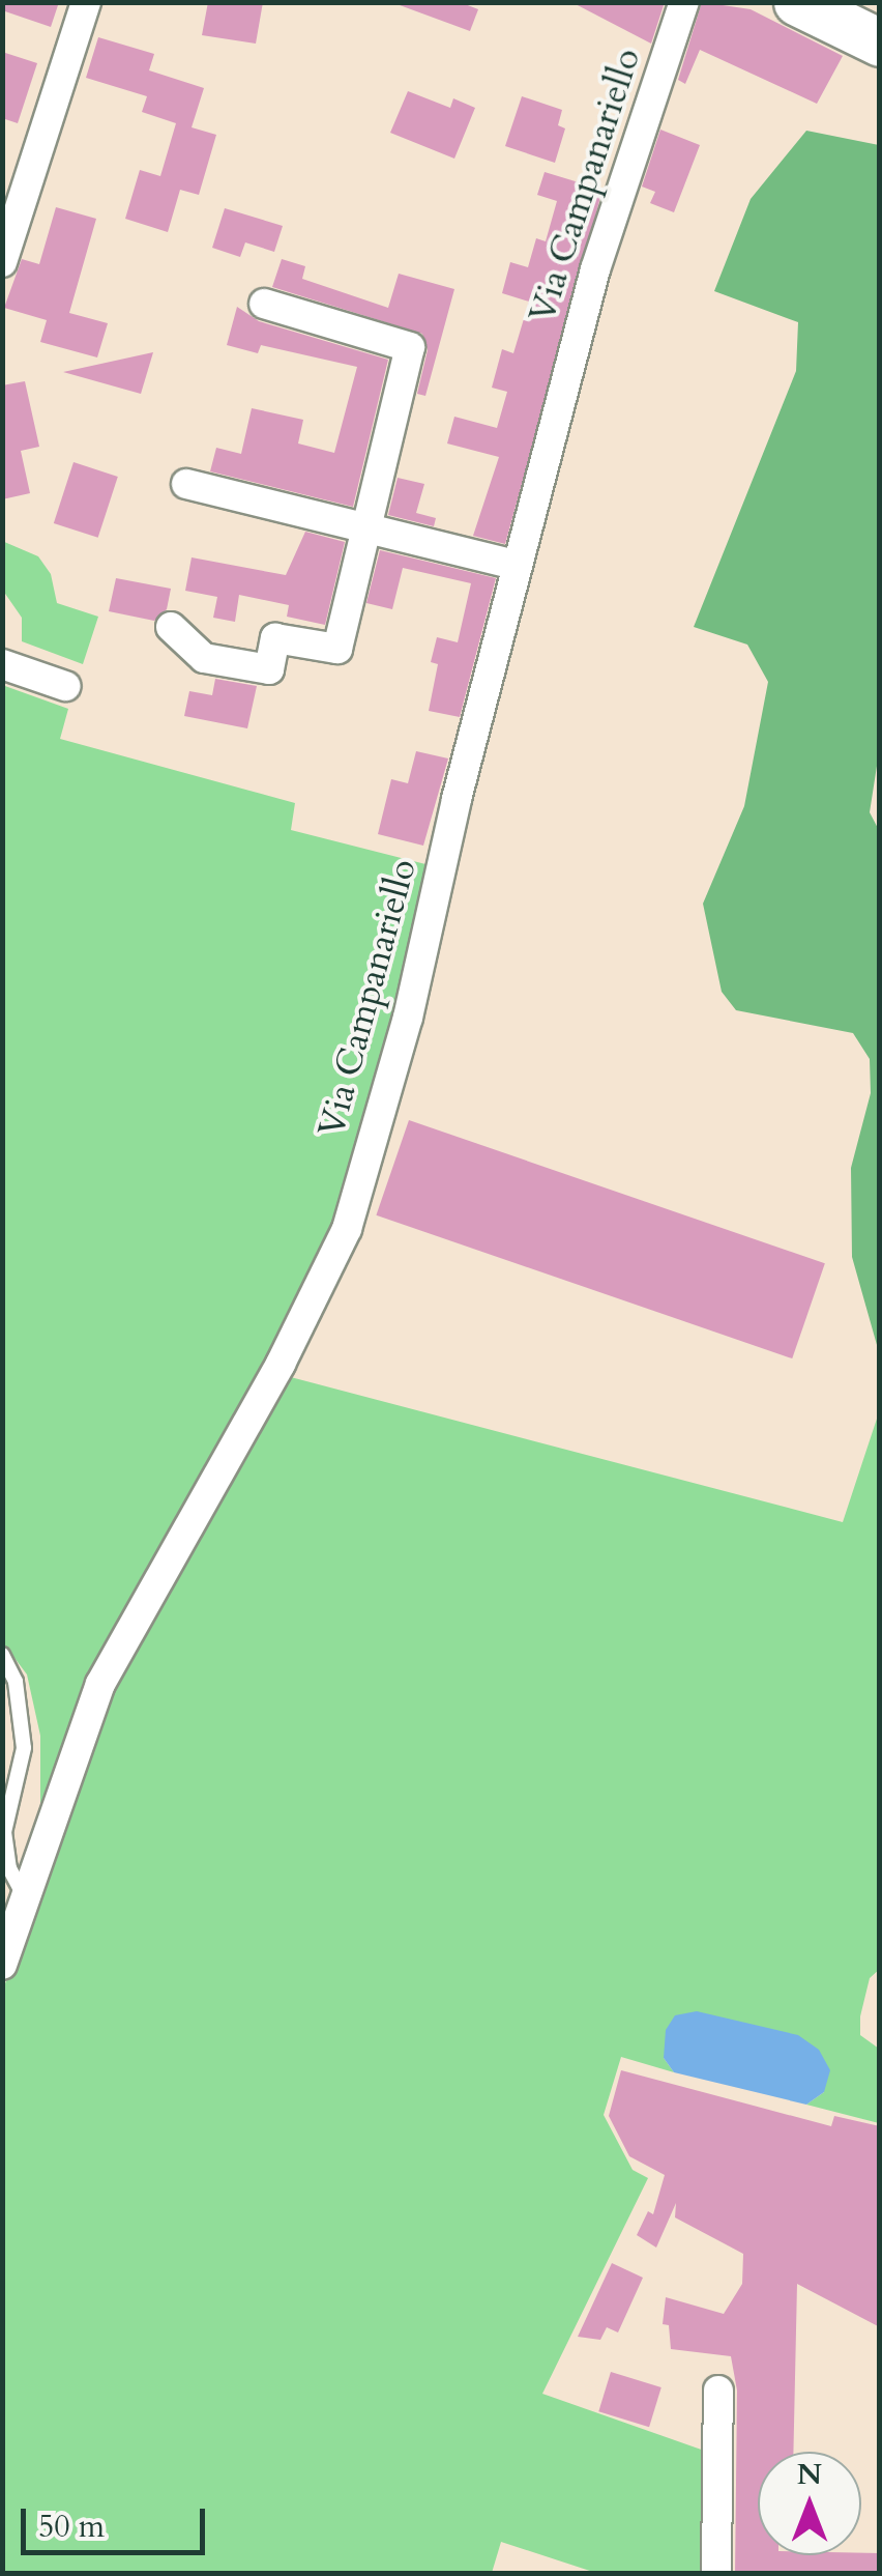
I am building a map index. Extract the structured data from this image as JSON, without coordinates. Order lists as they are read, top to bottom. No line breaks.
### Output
{"streets":{"street":["Via Campanariello"]},"scale_bar":"50 m","north":"top"}
